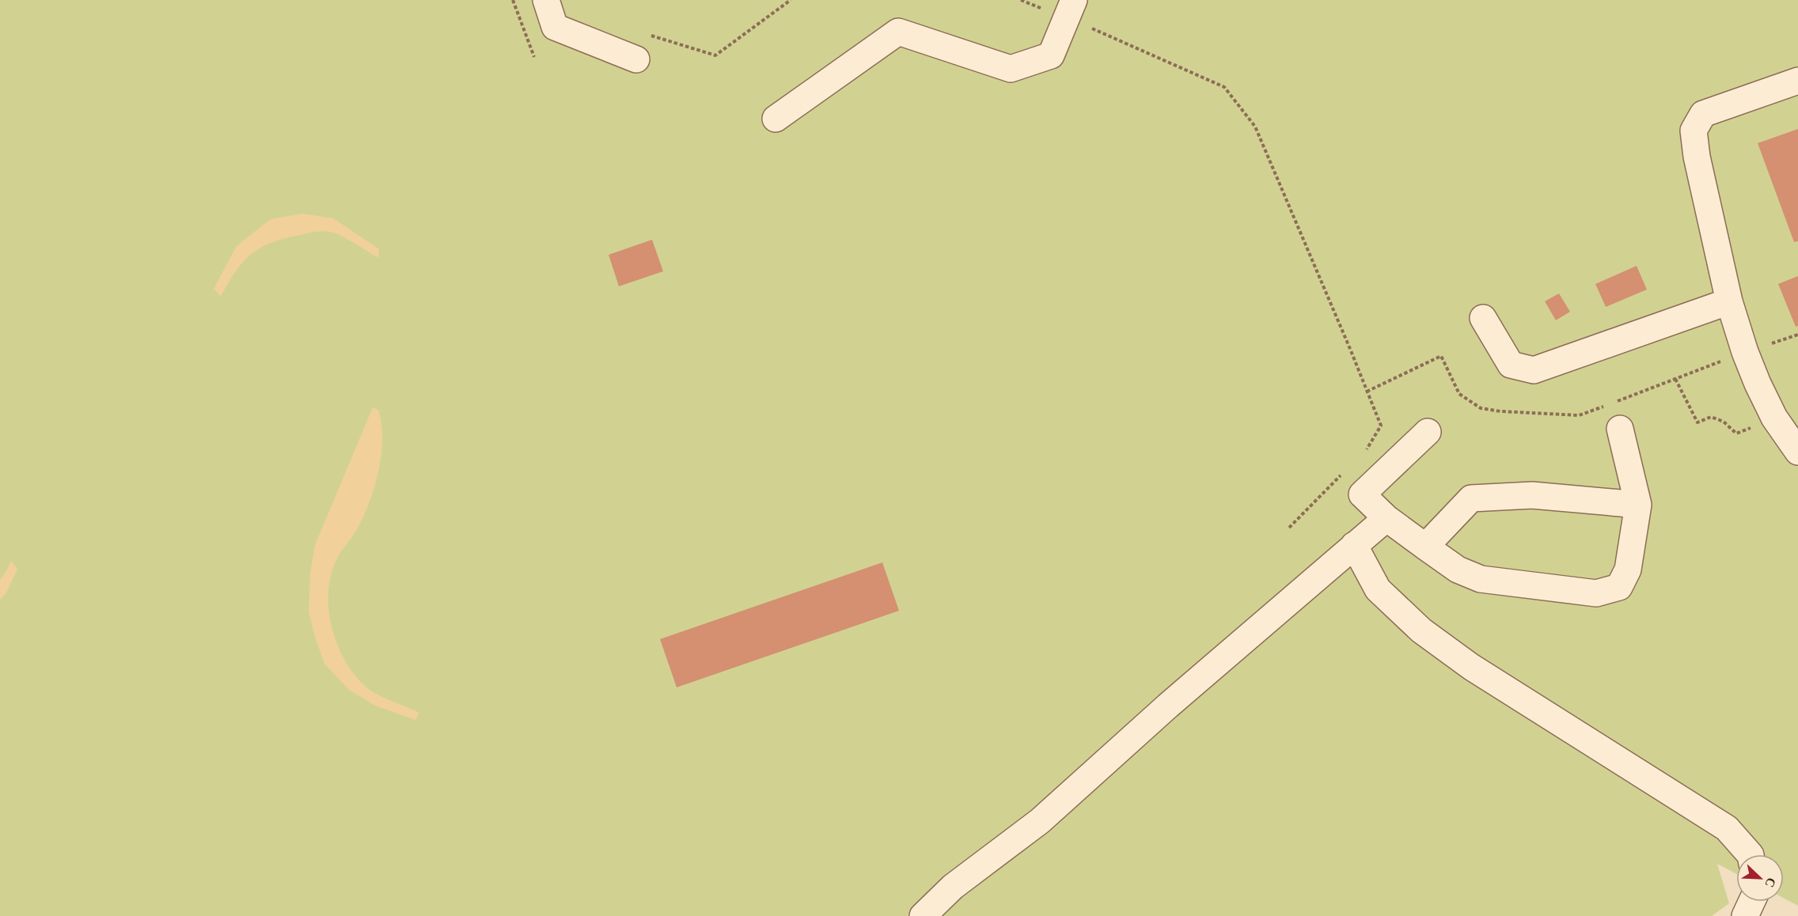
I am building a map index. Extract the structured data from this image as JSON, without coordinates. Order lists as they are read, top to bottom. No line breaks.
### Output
{"north":"bottom right"}
